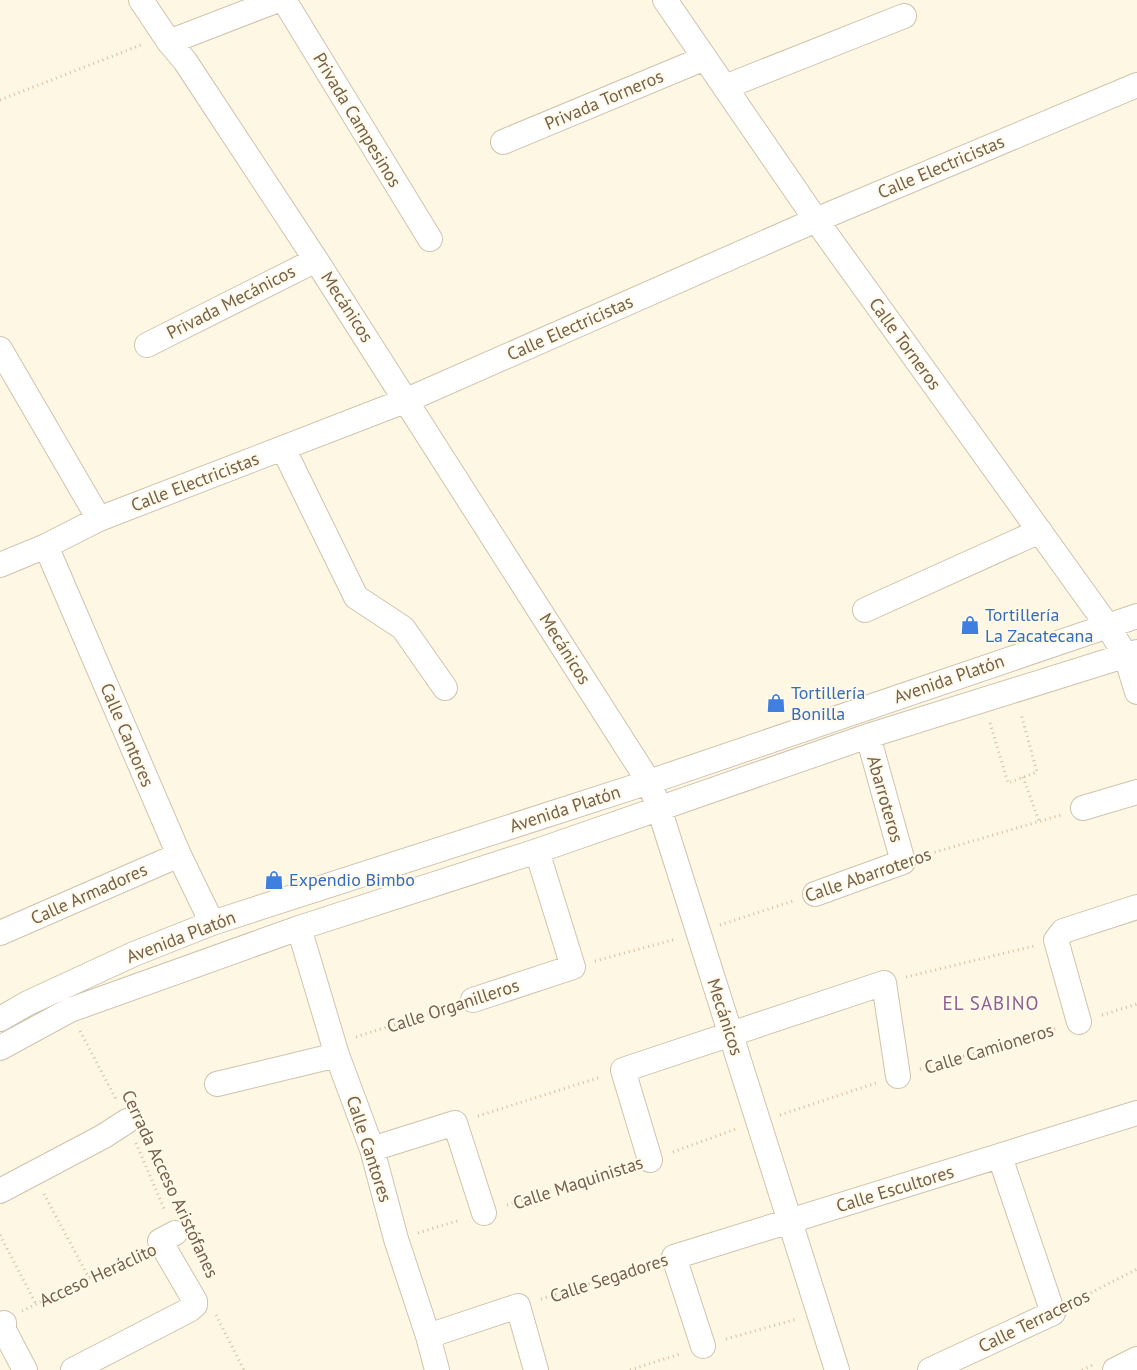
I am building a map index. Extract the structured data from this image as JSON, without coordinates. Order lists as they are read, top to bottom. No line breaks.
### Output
{"streets":{"street":["Privada Torneros","Privada Campesinos","Calle Electricistas","Privada Mecánicos","Mecánicos","Calle Torneros","Avenida Platón","Calle Cantores","Abarroteros","Calle Abarroteros","Calle Armadores","Calle Organilleros","Calle Camioneros","Calle Escultores","Acceso Heráclito","Calle Segadores","Calle Terraceros"],"path":["Calle Maquinistas","Cerrada Acceso Aristófanes"]},"crossings":[["Privada Torneros","Calle Torneros"],["Calle Electricistas","Mecánicos"],["Calle Electricistas","Calle Torneros"],["Calle Electricistas","Calle Cantores"],["Privada Mecánicos","Mecánicos"],["Mecánicos","Avenida Platón"],["Mecánicos","Calle Abarroteros"],["Mecánicos","Calle Camioneros"],["Mecánicos","Calle Maquinistas"],["Mecánicos","Calle Escultores"],["Mecánicos","Calle Segadores"],["Calle Torneros","Avenida Platón"],["Avenida Platón","Calle Cantores"],["Avenida Platón","Abarroteros"],["Avenida Platón","Cerrada Acceso Aristófanes"],["Calle Cantores","Calle Armadores"],["Calle Cantores","Calle Organilleros"],["Calle Cantores","Calle Maquinistas"],["Abarroteros","Calle Abarroteros"],["Calle Camioneros","Calle Maquinistas"],["Cerrada Acceso Aristófanes","Acceso Heráclito"],["Calle Escultores","Calle Segadores"]],"districts":["EL SABINO"],"places":{"shop":["Tortillería La Zacatecana","Tortillería Bonilla","Expendio Bimbo"]}}
